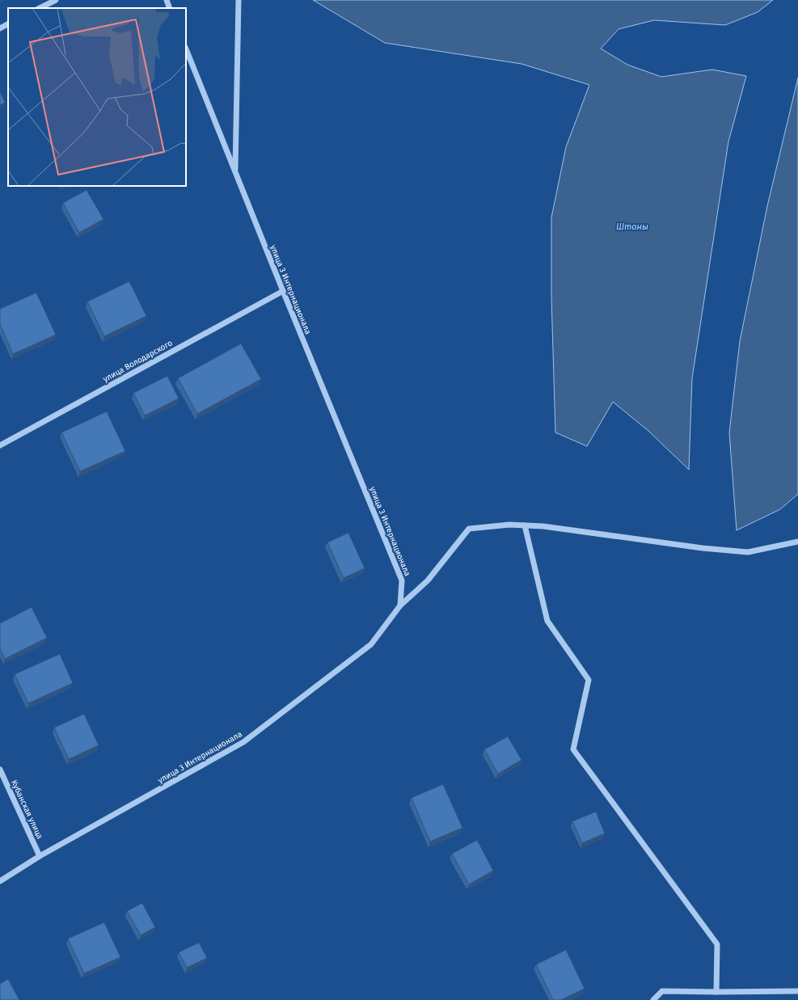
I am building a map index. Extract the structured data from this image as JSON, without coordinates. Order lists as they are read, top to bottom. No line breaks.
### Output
{"streets":{"street":["улица 3 Интернационала","улица Володарского","Кубанская улица"]},"crossings":[["улица 3 Интернационала","улица Володарского"],["улица 3 Интернационала","Кубанская улица"]],"water":["Штаны"]}
